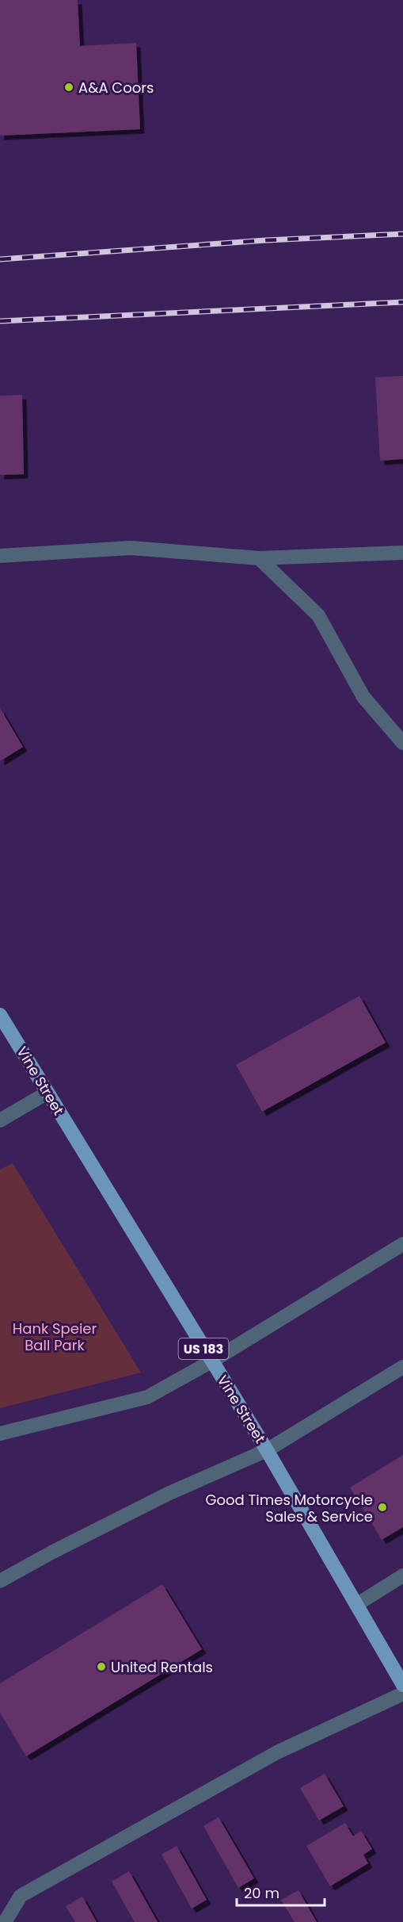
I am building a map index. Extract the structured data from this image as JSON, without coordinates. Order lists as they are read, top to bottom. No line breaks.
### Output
{"streets":{"main road":["Vine Street","US 183"]},"parks":["Hank Speier Ball Park"],"places":["A&A Coors","Good Times Motorcycle Sales & Service","United Rentals"],"scale_bar":"20 m"}
